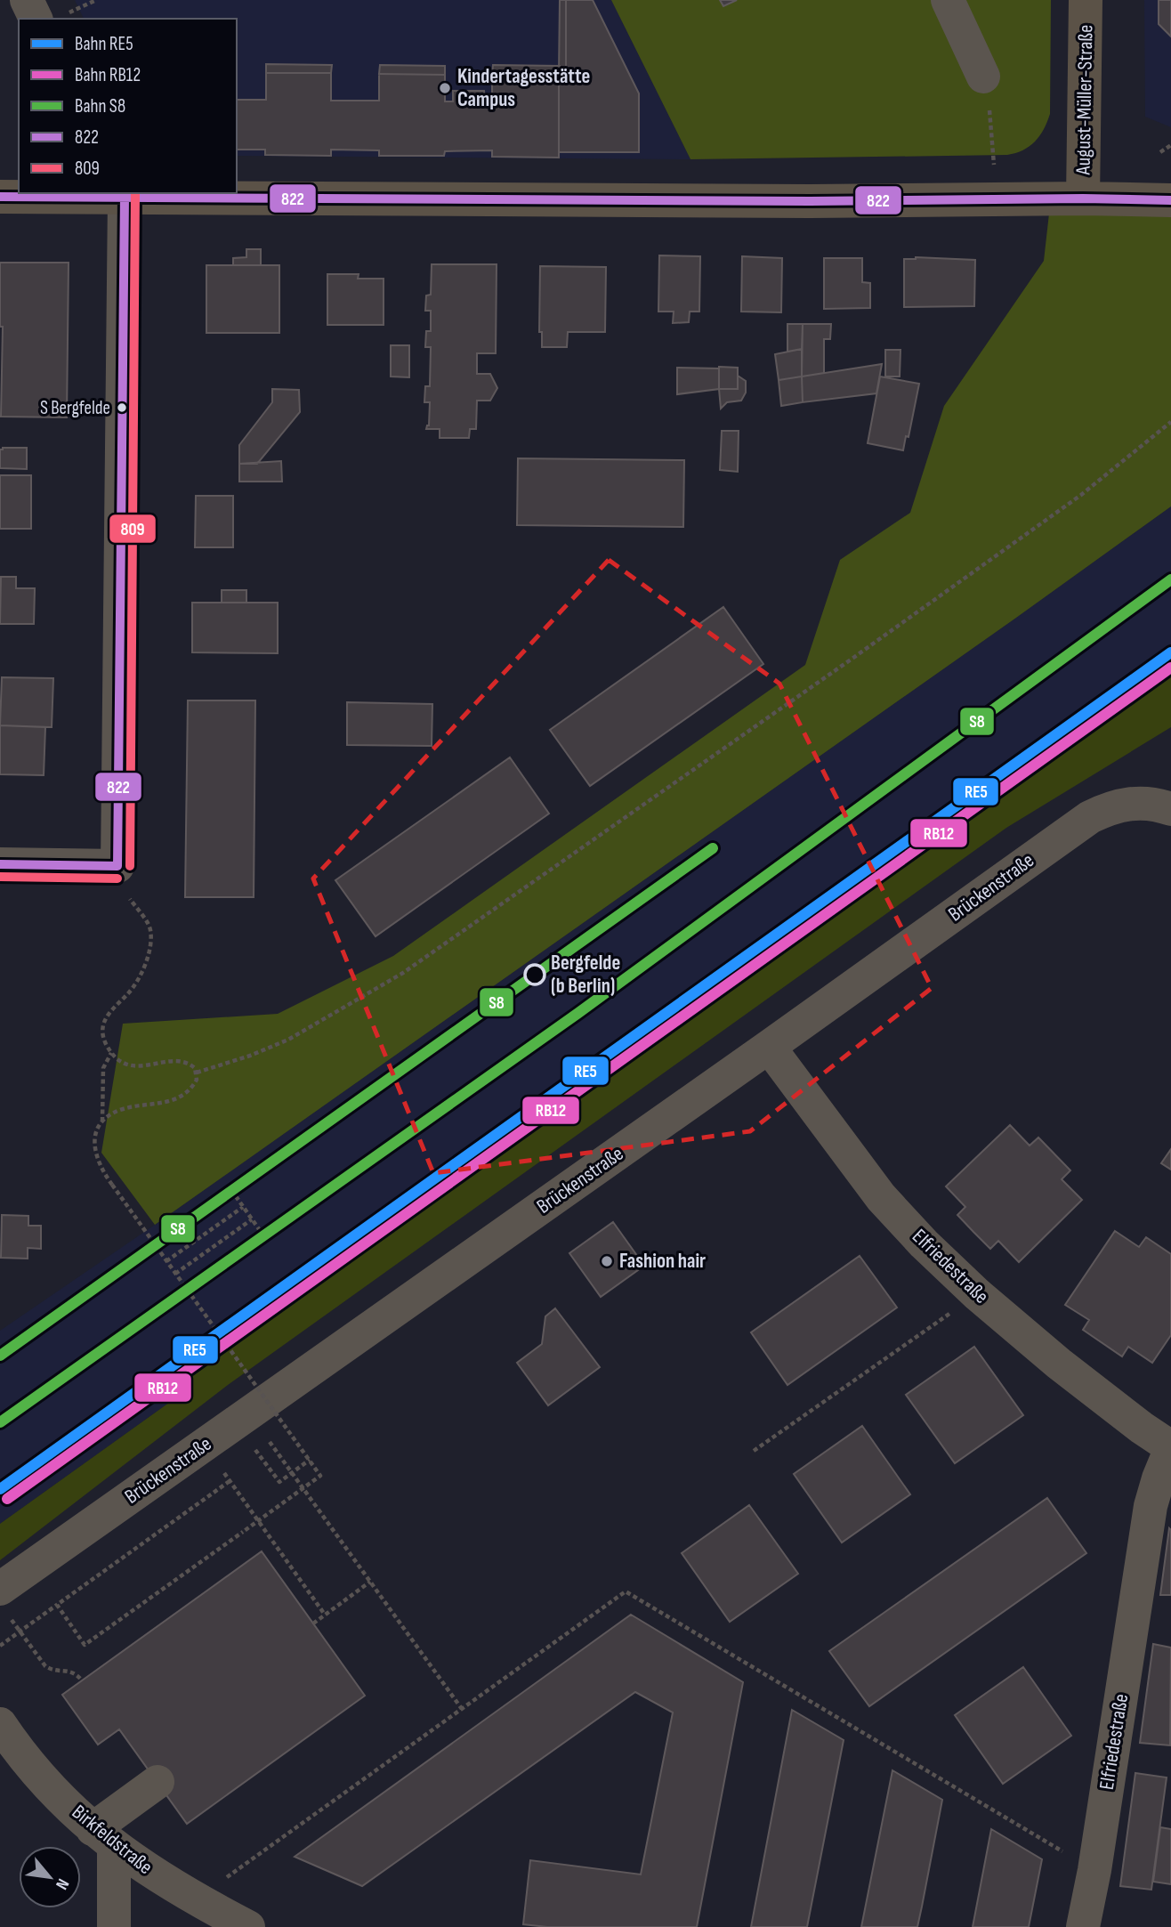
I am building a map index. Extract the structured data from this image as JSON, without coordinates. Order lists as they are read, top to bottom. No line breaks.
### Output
{"streets":{"main road":["August-Müller-Straße"],"street":["Brückenstraße","Elfriedestraße","Birkfeldstraße"]},"crossings":[["Brückenstraße","Elfriedestraße"]],"places":["Kindertagesstätte Campus","S Bergfelde","Bergfelde (b Berlin)","Fashion hair"],"lines":["transit line 809","transit line 822","rail line S8","rail line RE5","rail line RB12"],"legend":["Bahn RE5","Bahn RB12","Bahn S8","822","809"],"north":"bottom right"}
